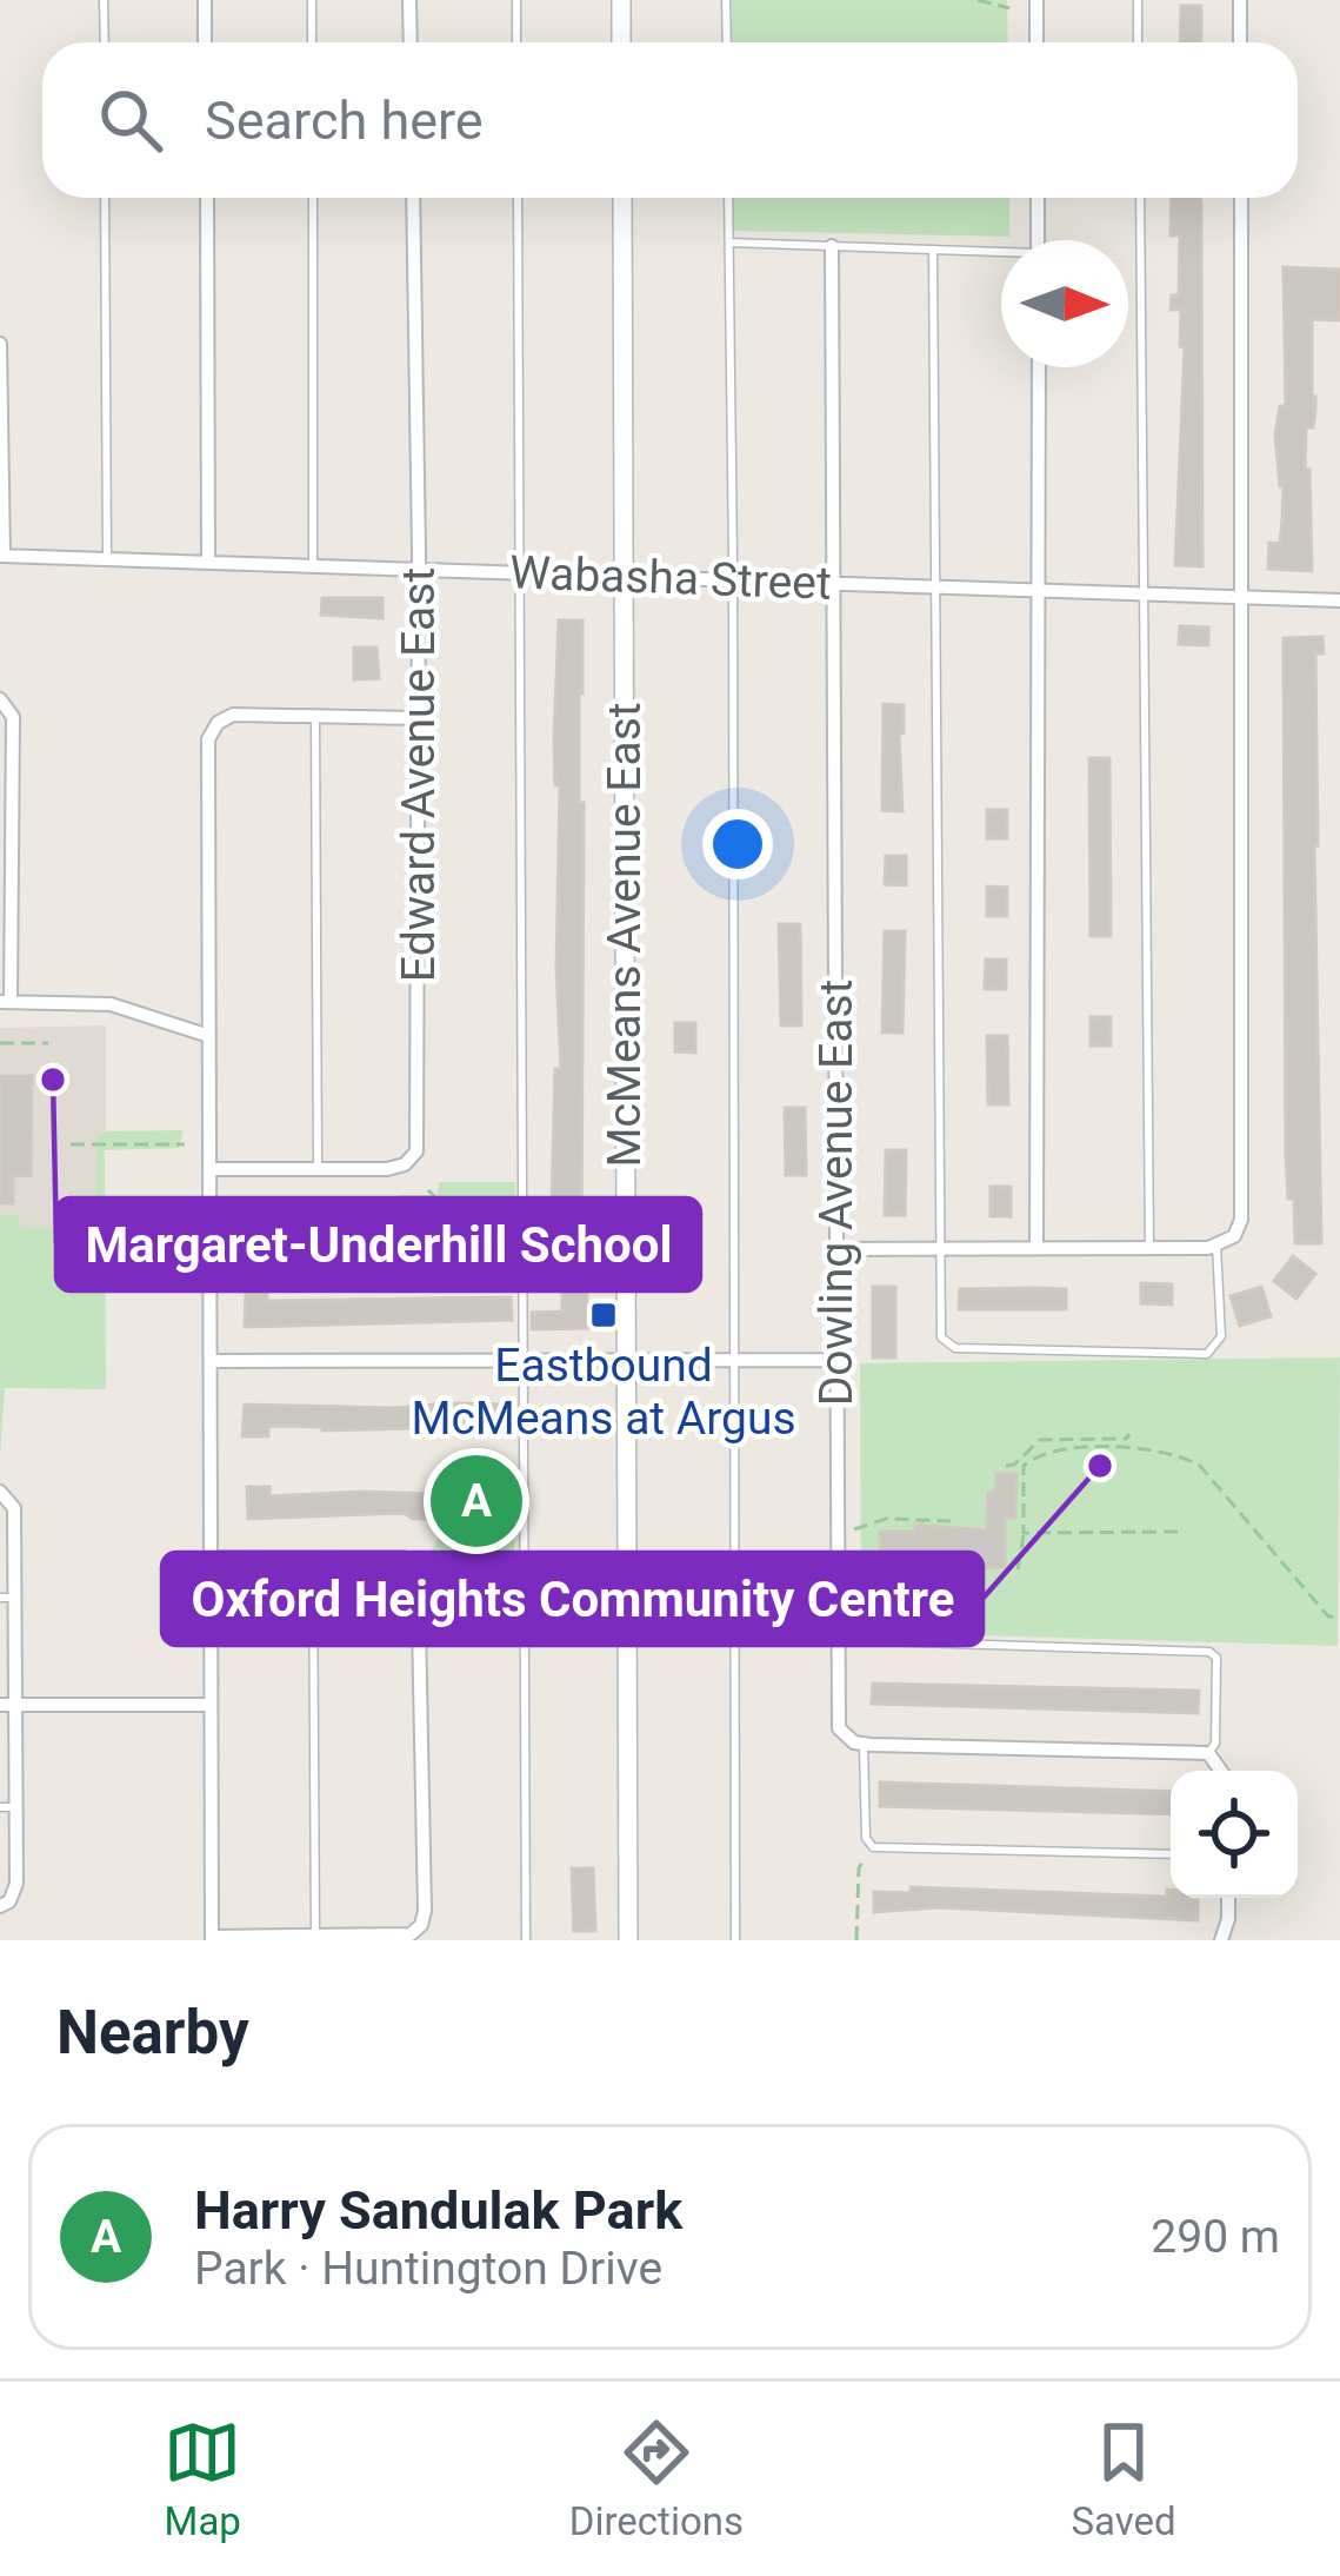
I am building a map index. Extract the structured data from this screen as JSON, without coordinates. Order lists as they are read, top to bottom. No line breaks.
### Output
{"streets":{"street":["Wabasha Street","Edward Avenue East","McMeans Avenue East","Dowling Avenue East"]},"crossings":[["Wabasha Street","Edward Avenue East"],["Wabasha Street","McMeans Avenue East"],["Wabasha Street","Dowling Avenue East"]],"places":{"other":["Margaret-Underhill School","Oxford Heights Community Centre"],"transit":["Eastbound McMeans at Argus"]},"north":"right","page":{"search":"Search here","pins":"A","heading":"Nearby","list":[{"mark":"A","name":"Harry Sandulak Park","note":"Park · Huntington Drive","value":"290 m"}],"nav":["Map","Directions","Saved"]}}
